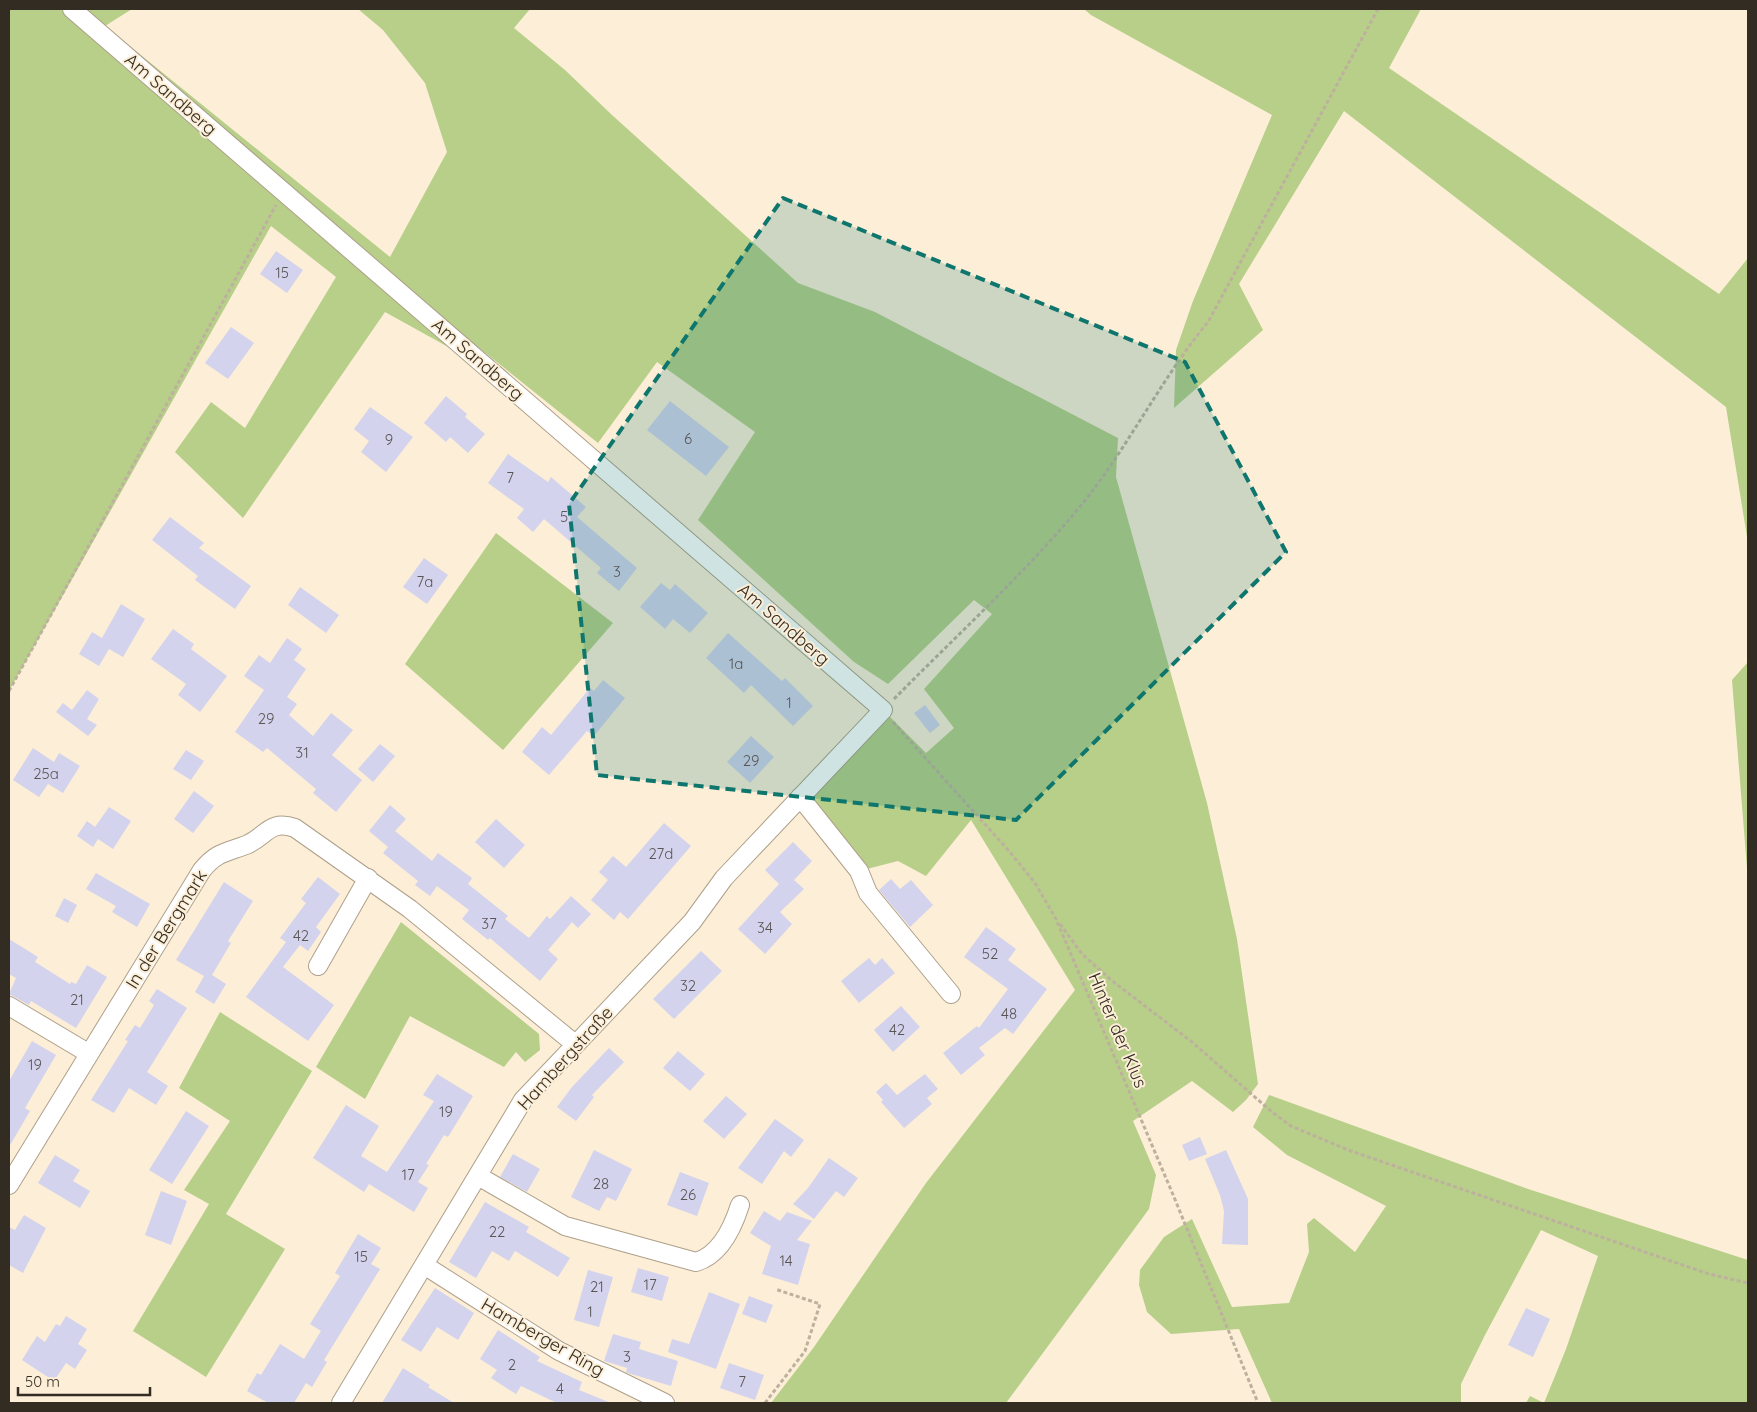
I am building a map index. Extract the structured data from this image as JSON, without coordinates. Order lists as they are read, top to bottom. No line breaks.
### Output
{"streets":{"street":["Am Sandberg","In der Bergmark","Hambergstraße","Hamberger Ring"],"path":["Hinter der Klus"]},"crossings":[["Am Sandberg","Hinter der Klus"],["Am Sandberg","Hambergstraße"],["In der Bergmark","Hambergstraße"],["Hinter der Klus","Hambergstraße"],["Hambergstraße","Hamberger Ring"]],"house_numbers":["15","6","9","7","5","3","7a","1a","1","29","31","29","25a","27d","37","34","42","52","32","21","48","42","19","19","17","28","26","22","15","14","17","21","1","3","2","7","4"],"scale_bar":"50 m"}
